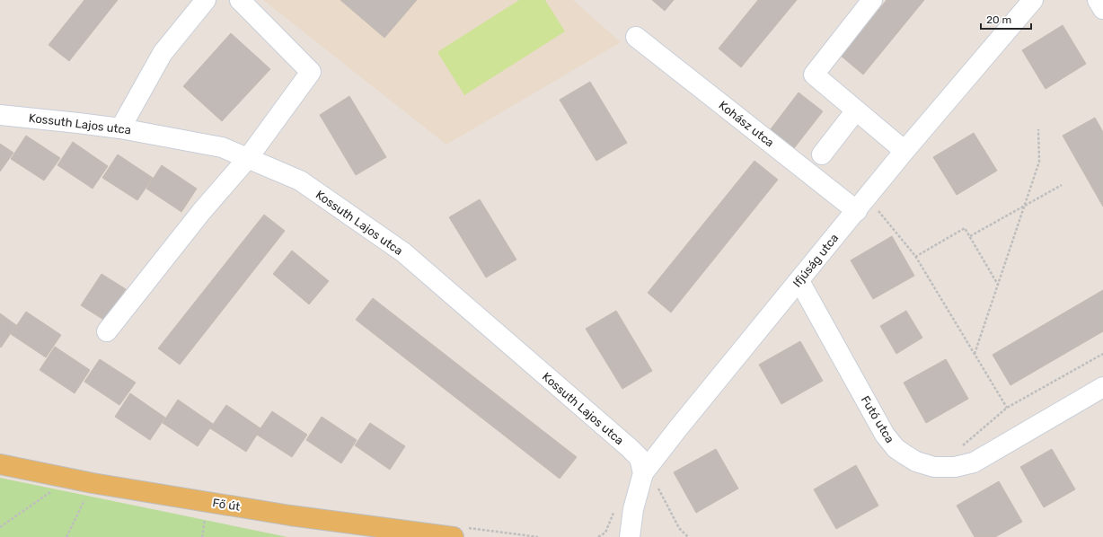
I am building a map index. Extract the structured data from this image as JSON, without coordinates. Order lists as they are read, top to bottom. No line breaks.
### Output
{"streets":{"main road":["Fő út"],"street":["Kossuth Lajos utca","Kohász utca","Ifjúság utca","Futó utca"]},"crossings":[["Kossuth Lajos utca","Ifjúság utca"],["Kohász utca","Ifjúság utca"],["Ifjúság utca","Futó utca"]],"scale_bar":"20 m"}
